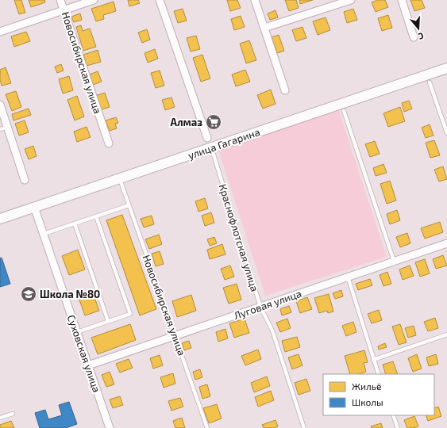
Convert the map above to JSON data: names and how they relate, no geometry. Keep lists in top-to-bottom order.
{
  "streets": {
    "street": [
      "Новосибирская улица",
      "улица Гагарина",
      "Луговая улица",
      "Суховская улица"
    ],
    "lane": ["Краснофлотская улица"]
  },
  "crossings": [
    ["Новосибирская улица", "Луговая улица"],
    ["улица Гагарина", "Суховская улица"],
    ["Краснофлотская улица", "Луговая улица"],
    ["Луговая улица", "Суховская улица"]
  ],
  "places": {
    "supermarket": ["Алмаз"],
    "school or university": ["Школа №80"]
  },
  "legend": ["Жильё", "Школы"],
  "north": "bottom"
}
